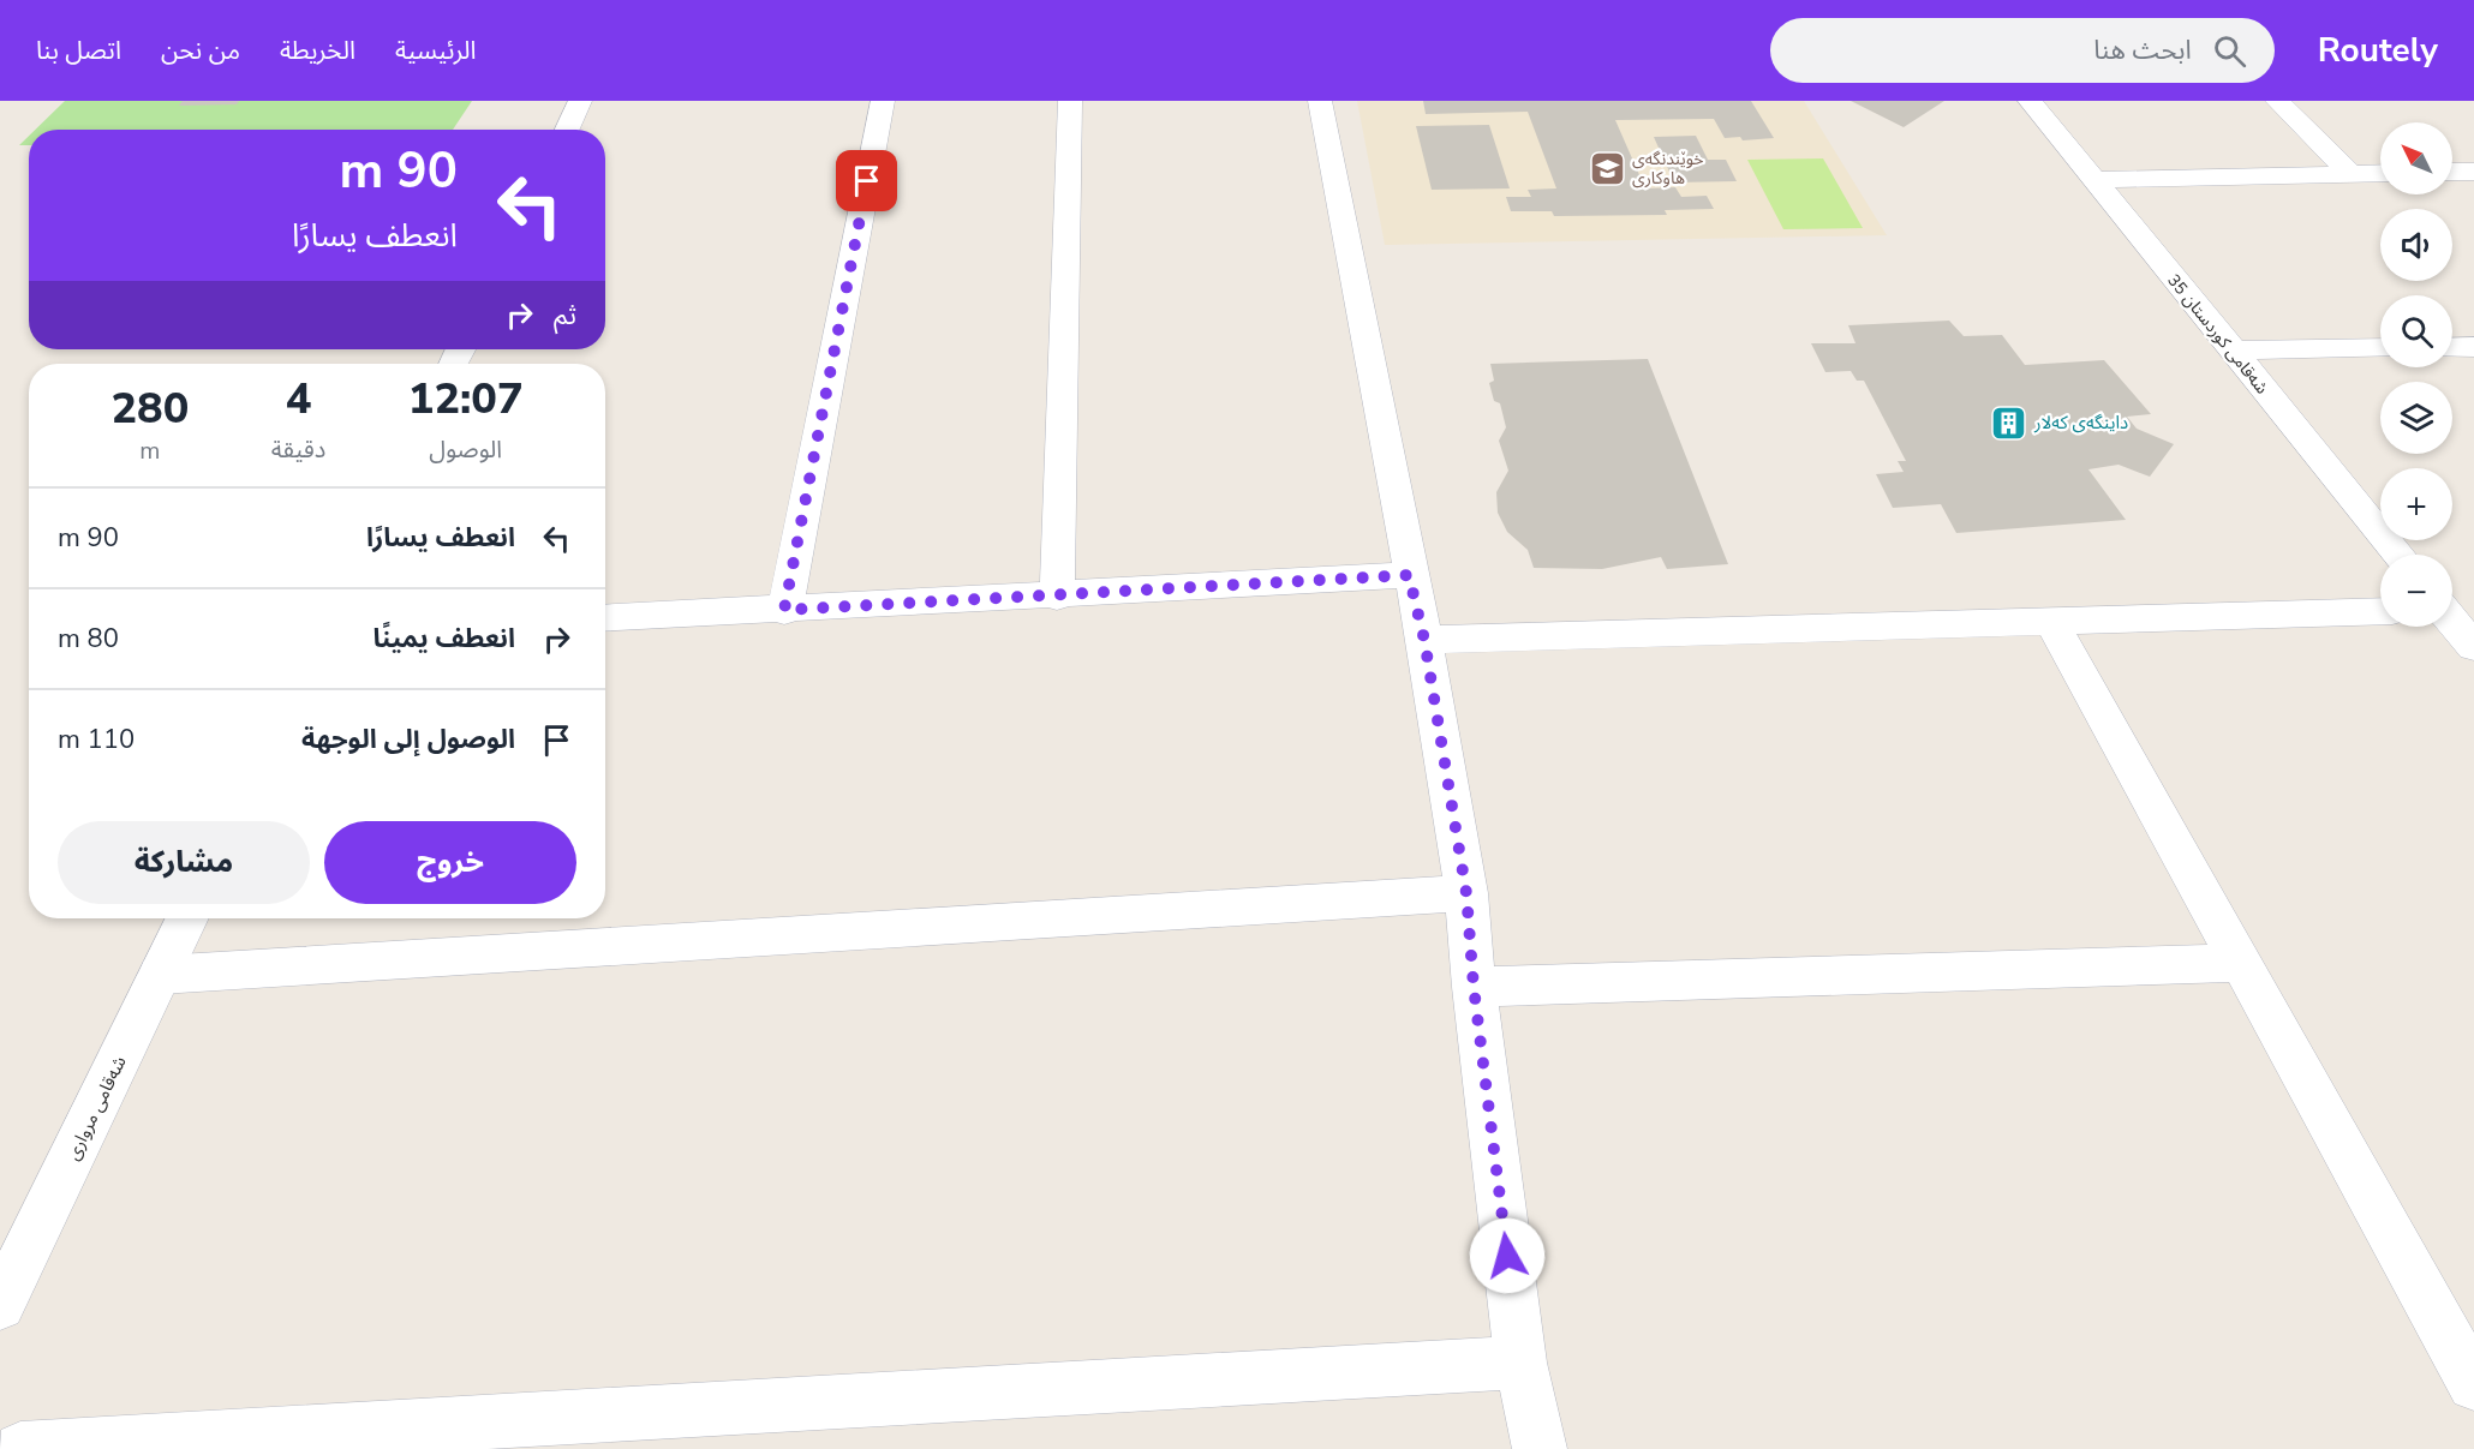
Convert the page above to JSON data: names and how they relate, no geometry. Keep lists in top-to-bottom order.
{
  "streets": {
    "street": ["شەقامی کوردستان 35", "شەقامی مرواری"]
  },
  "places": {
    "school or university": ["خوێندنگەی هاوکاری"],
    "building": ["داینگەی کەلار"]
  },
  "north": "top left",
  "page": {
    "header": "Routely",
    "search": "ابحث هنا",
    "nav": [
      "الرئيسية",
      "الخريطة",
      "من نحن",
      "اتصل بنا"
    ],
    "map_buttons": ["+", "−"],
    "turn": ["90 m", "انعطف يسارًا"],
    "then": "ثم",
    "eta": [
      "12:07",
      "الوصول",
      "4",
      "دقيقة",
      "280",
      "m"
    ],
    "list": [
      {
        "name": "انعطف يسارًا",
        "value": "90 m"
      },
      {
        "name": "انعطف يمينًا",
        "value": "80 m"
      },
      {
        "name": "الوصول إلى الوجهة",
        "value": "110 m"
      }
    ],
    "buttons": ["خروج", "مشاركة"]
  }
}
